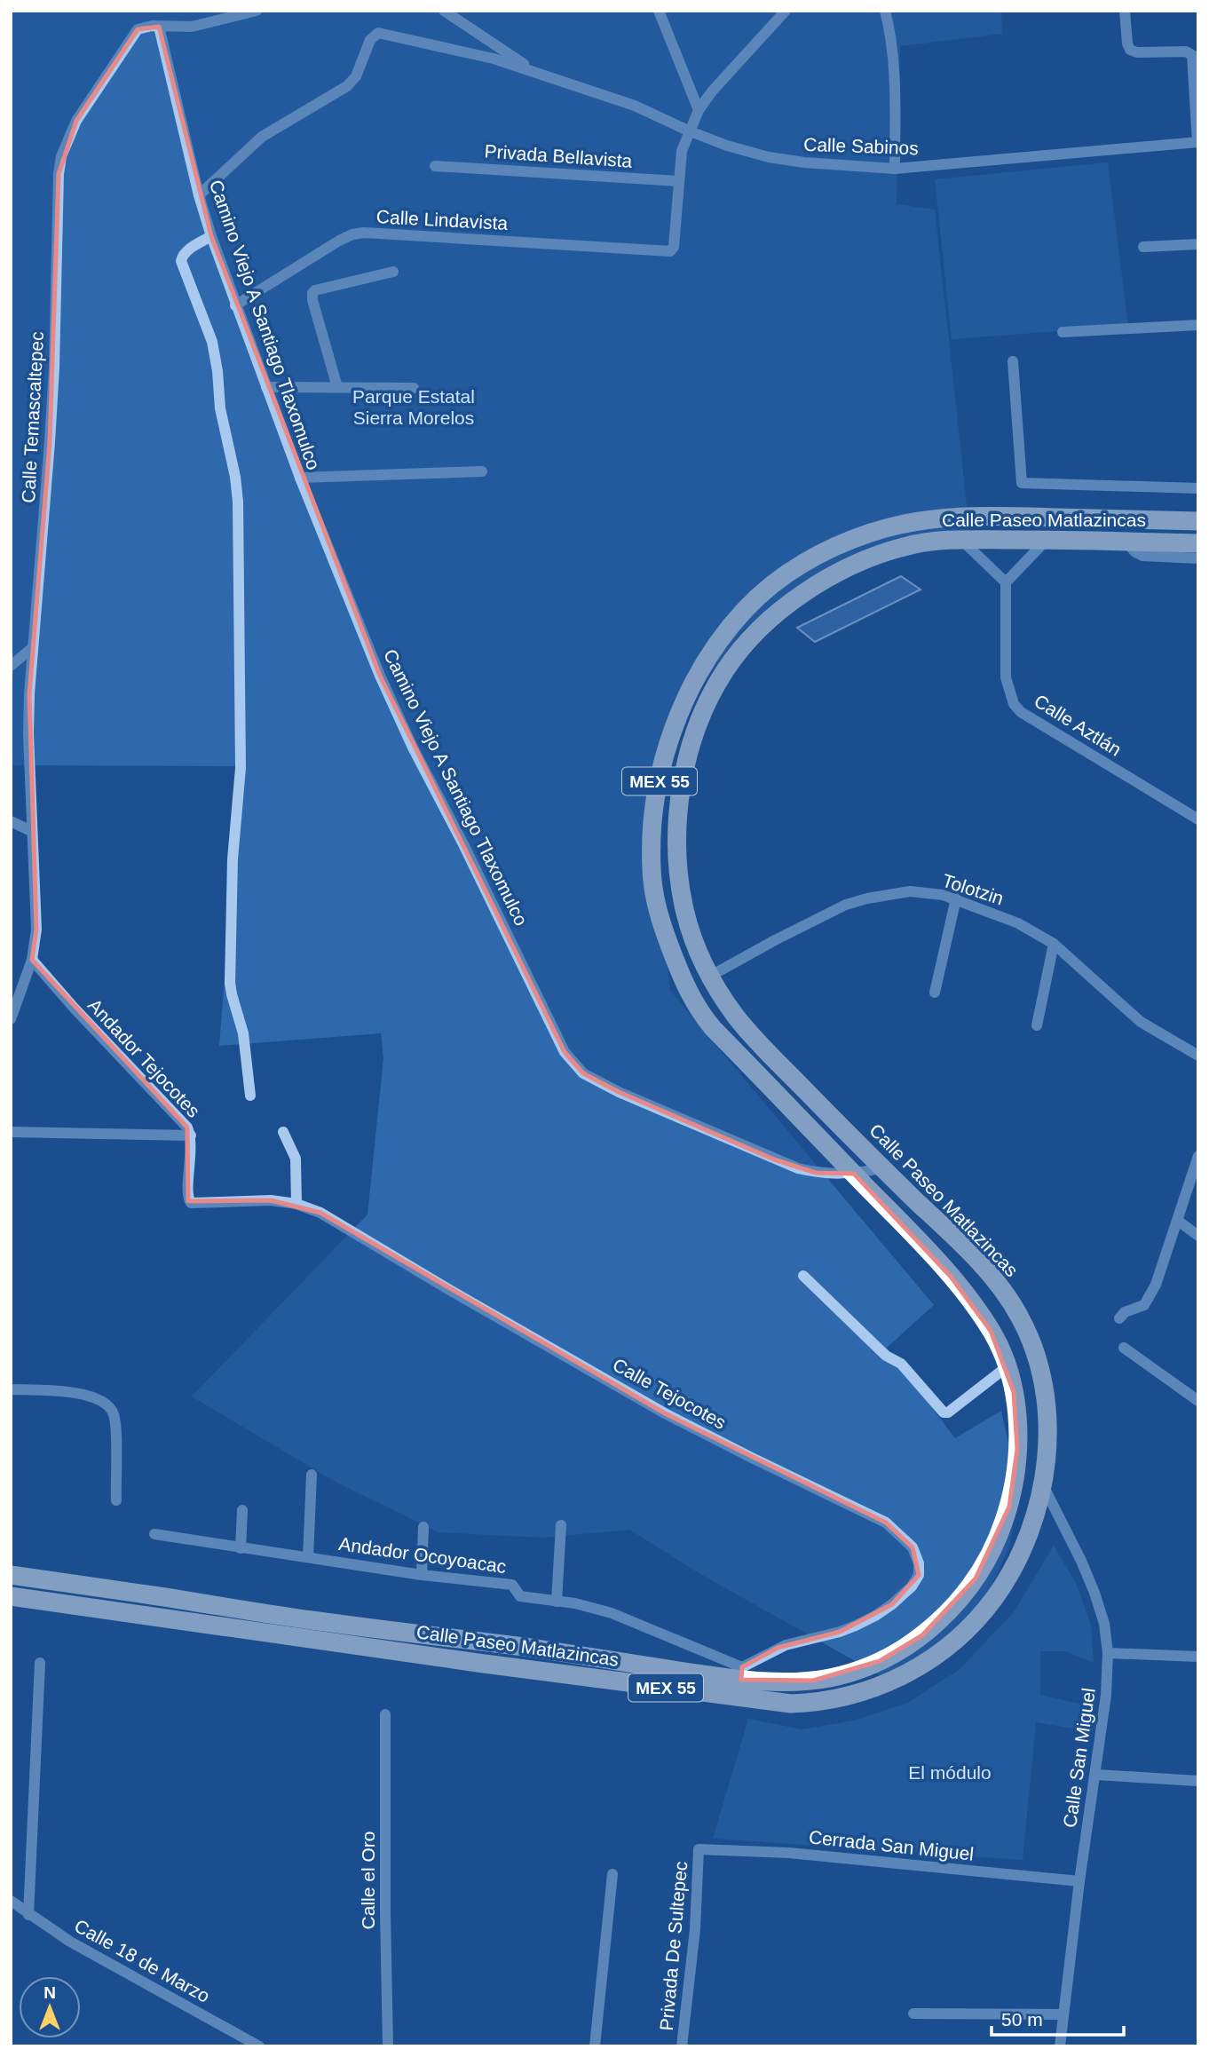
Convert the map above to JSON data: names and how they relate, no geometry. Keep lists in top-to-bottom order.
{
  "streets": {
    "highway": ["Calle Paseo Matlazincas", "MEX 55"],
    "street": [
      "Calle Sabinos",
      "Privada Bellavista",
      "Calle Lindavista",
      "Camino Viejo A Santiago Tlaxomulco",
      "Calle Temascaltepec",
      "Calle Aztlán",
      "Tolotzin",
      "Andador Tejocotes",
      "Calle Tejocotes",
      "Andador Ocoyoacac",
      "Calle San Miguel",
      "Cerrada San Miguel",
      "Calle el Oro",
      "Privada De Sultepec",
      "Calle 18 de Marzo"
    ]
  },
  "crossings": [
    ["Privada Bellavista", "Calle Lindavista"],
    ["Calle Lindavista", "Camino Viejo A Santiago Tlaxomulco"],
    ["Camino Viejo A Santiago Tlaxomulco", "Calle Temascaltepec"],
    ["Camino Viejo A Santiago Tlaxomulco", "Calle Paseo Matlazincas"],
    ["Calle Temascaltepec", "Andador Tejocotes"],
    ["Calle Paseo Matlazincas", "Tolotzin"],
    ["Calle Paseo Matlazincas", "Calle Tejocotes"],
    ["Calle Paseo Matlazincas", "Andador Ocoyoacac"],
    ["Calle Paseo Matlazincas", "Calle San Miguel"],
    ["Andador Tejocotes", "Calle Tejocotes"],
    ["Calle Tejocotes", "Andador Ocoyoacac"],
    ["Calle San Miguel", "Cerrada San Miguel"],
    ["Cerrada San Miguel", "Privada De Sultepec"]
  ],
  "parks": ["Parque Estatal Sierra Morelos", "El módulo"],
  "scale_bar": "50 m",
  "north": "top"
}
